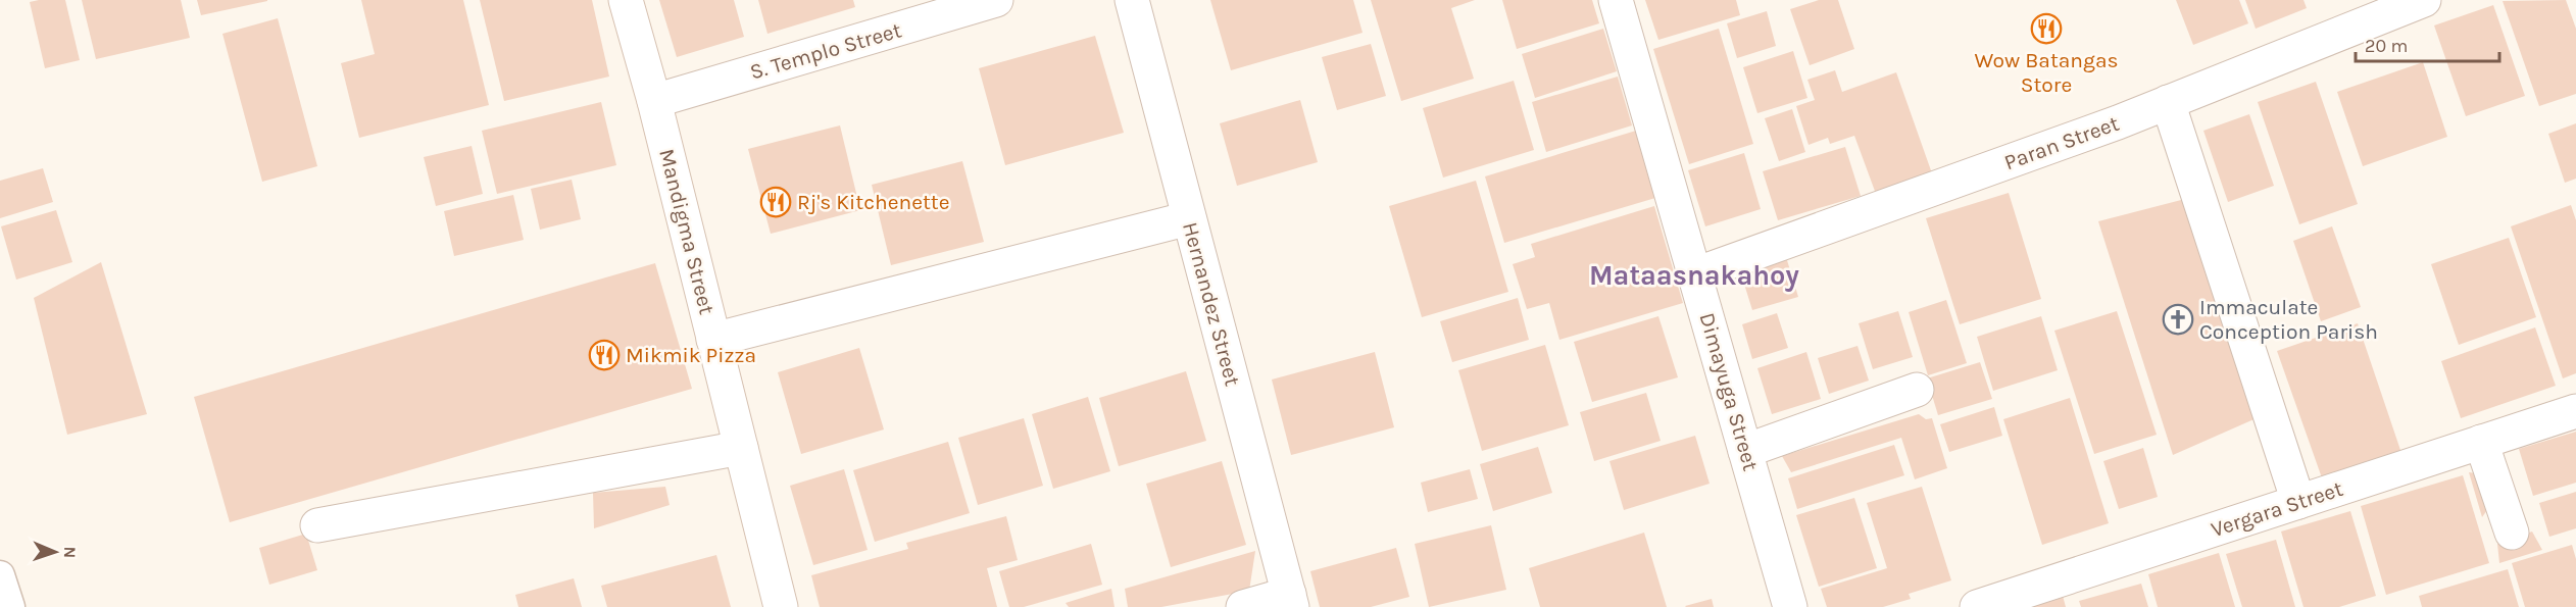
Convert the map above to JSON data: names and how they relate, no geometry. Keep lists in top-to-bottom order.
{
  "streets": {
    "street": [
      "S. Templo Street",
      "Paran Street",
      "Mandigma Street",
      "Hernandez Street",
      "Dimayuga Street",
      "Vergara Street"
    ]
  },
  "crossings": [
    ["S. Templo Street", "Mandigma Street"],
    ["Paran Street", "Dimayuga Street"]
  ],
  "districts": ["Mataasnakahoy"],
  "places": {
    "restaurant": ["Wow Batangas Store", "Rj's Kitchenette", "Mikmik Pizza"],
    "church": ["Immaculate Conception Parish"]
  },
  "scale_bar": "20 m",
  "north": "right"
}
